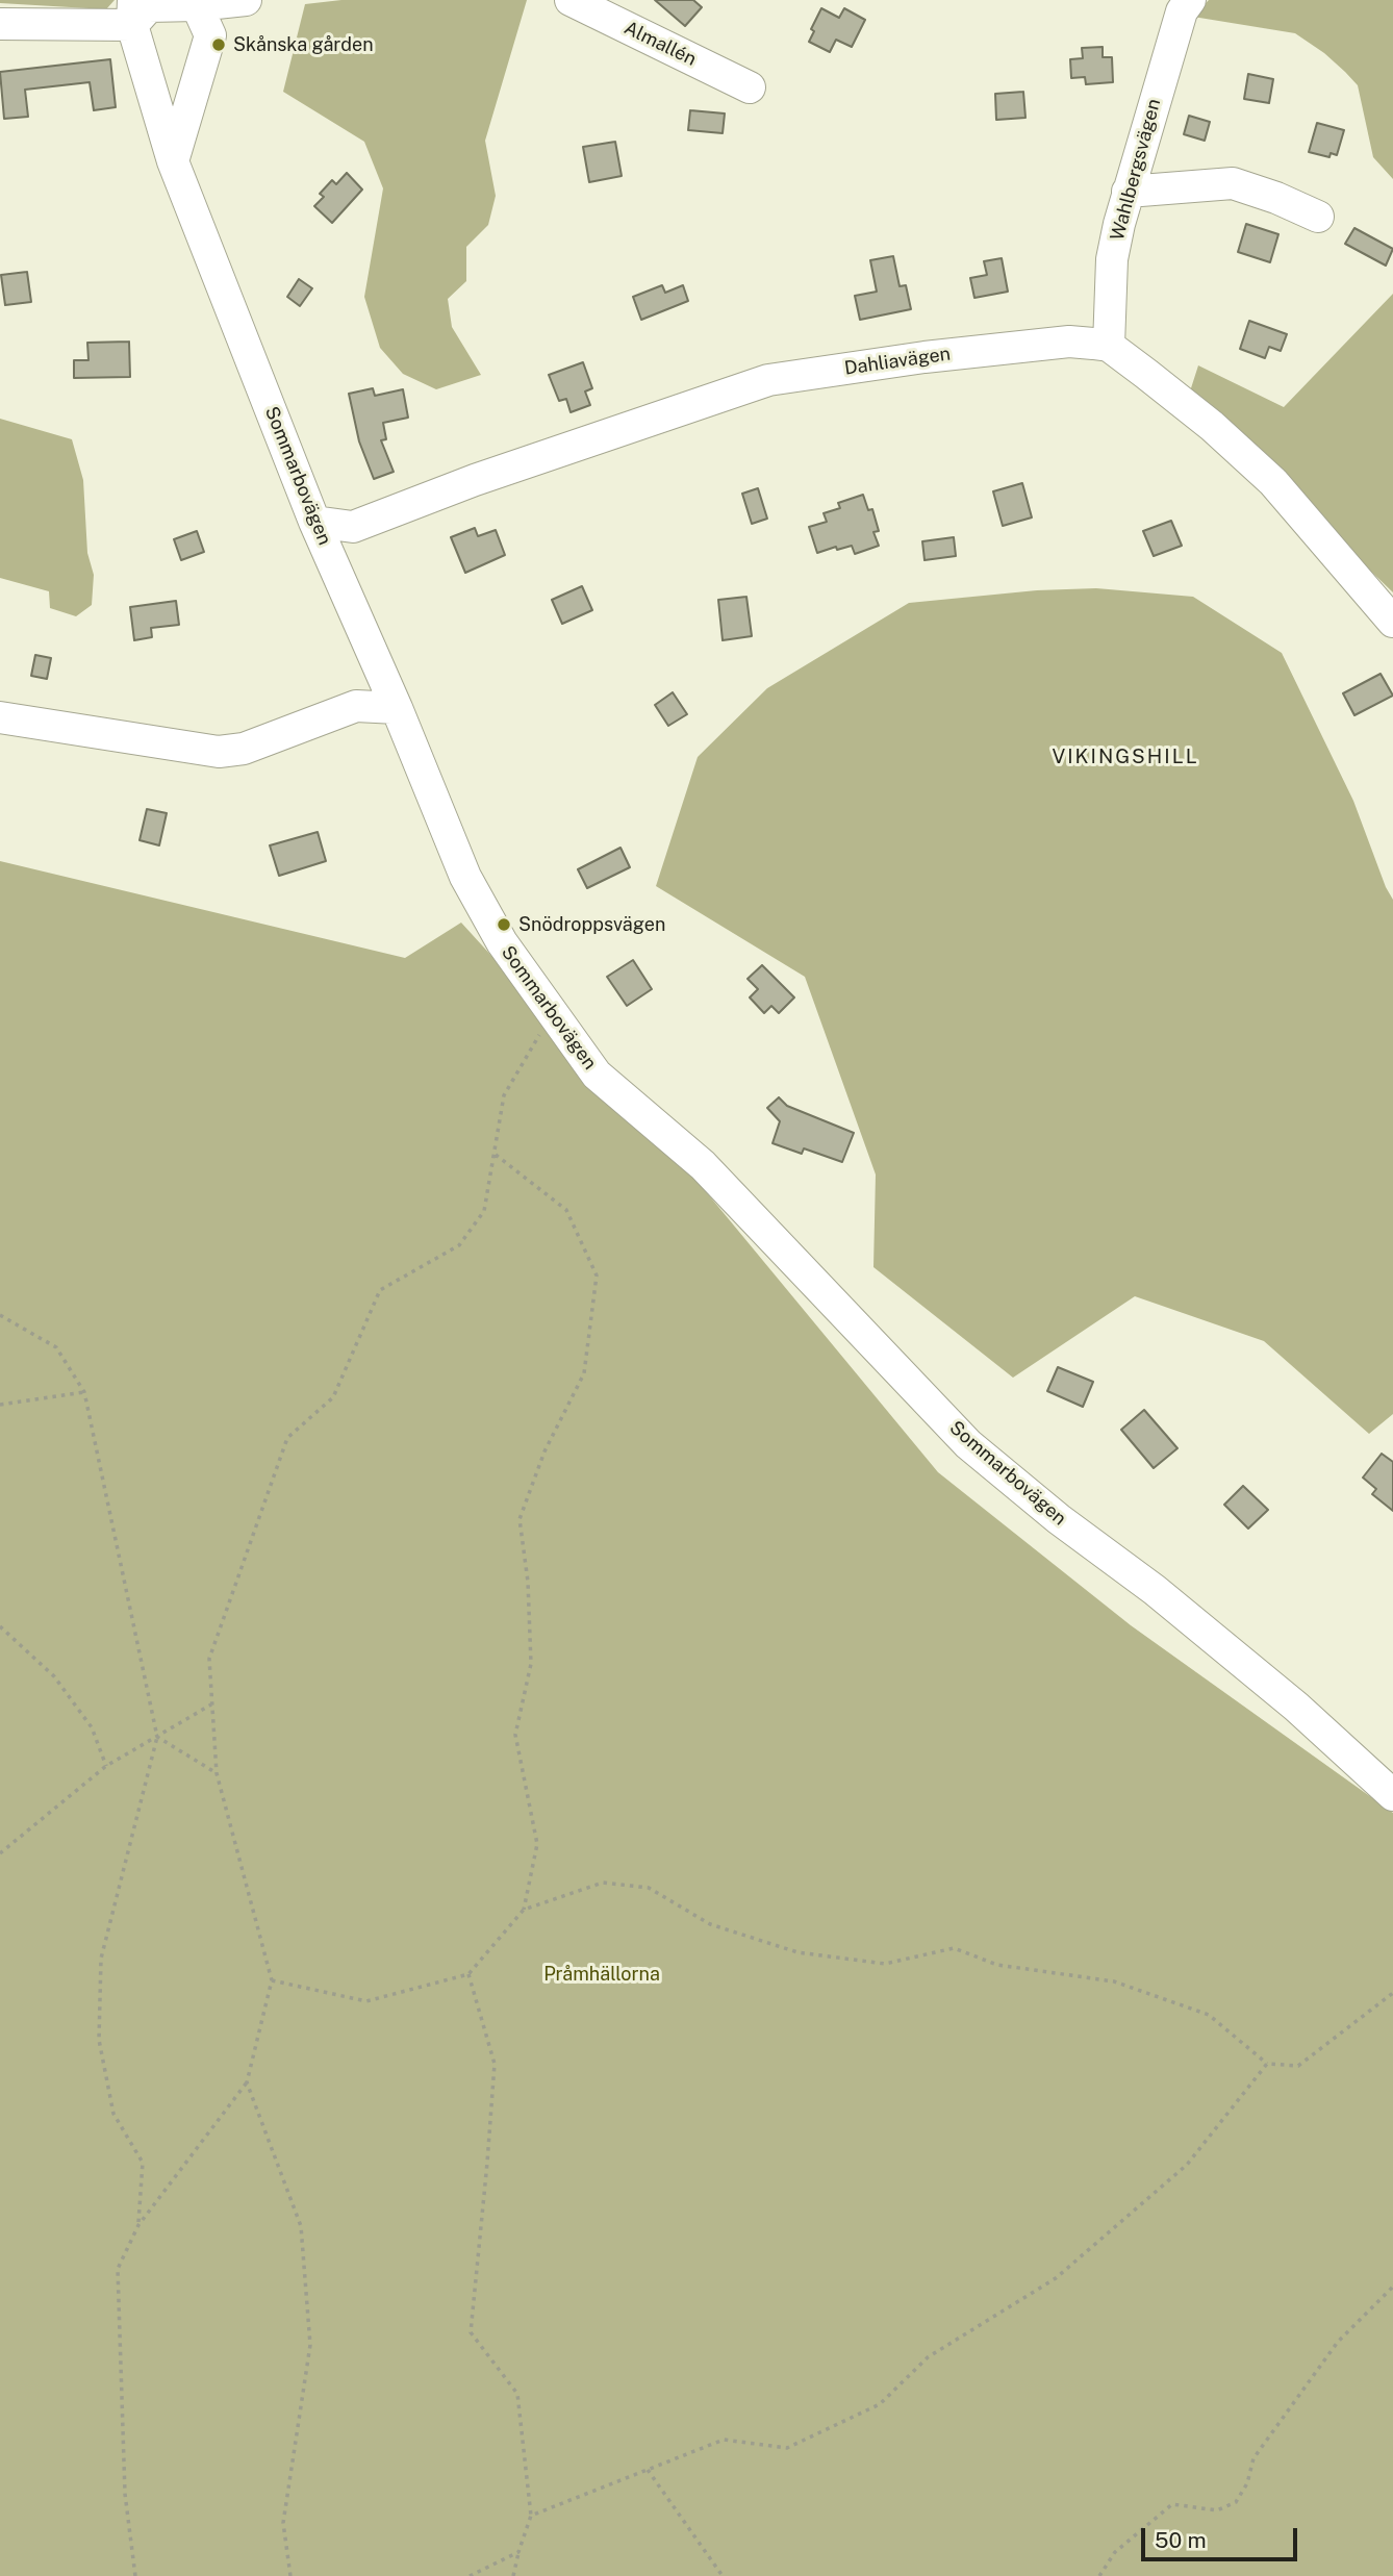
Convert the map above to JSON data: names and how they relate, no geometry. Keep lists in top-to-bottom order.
{
  "streets": {
    "street": [
      "Almallén",
      "Wahlbergsvägen",
      "Dahliavägen",
      "Sommarbovägen"
    ]
  },
  "crossings": [
    ["Wahlbergsvägen", "Dahliavägen"],
    ["Dahliavägen", "Sommarbovägen"]
  ],
  "districts": ["VIKINGSHILL"],
  "parks": ["Pråmhällorna"],
  "places": ["Skånska gården", "Snödroppsvägen"],
  "scale_bar": "50 m"
}
